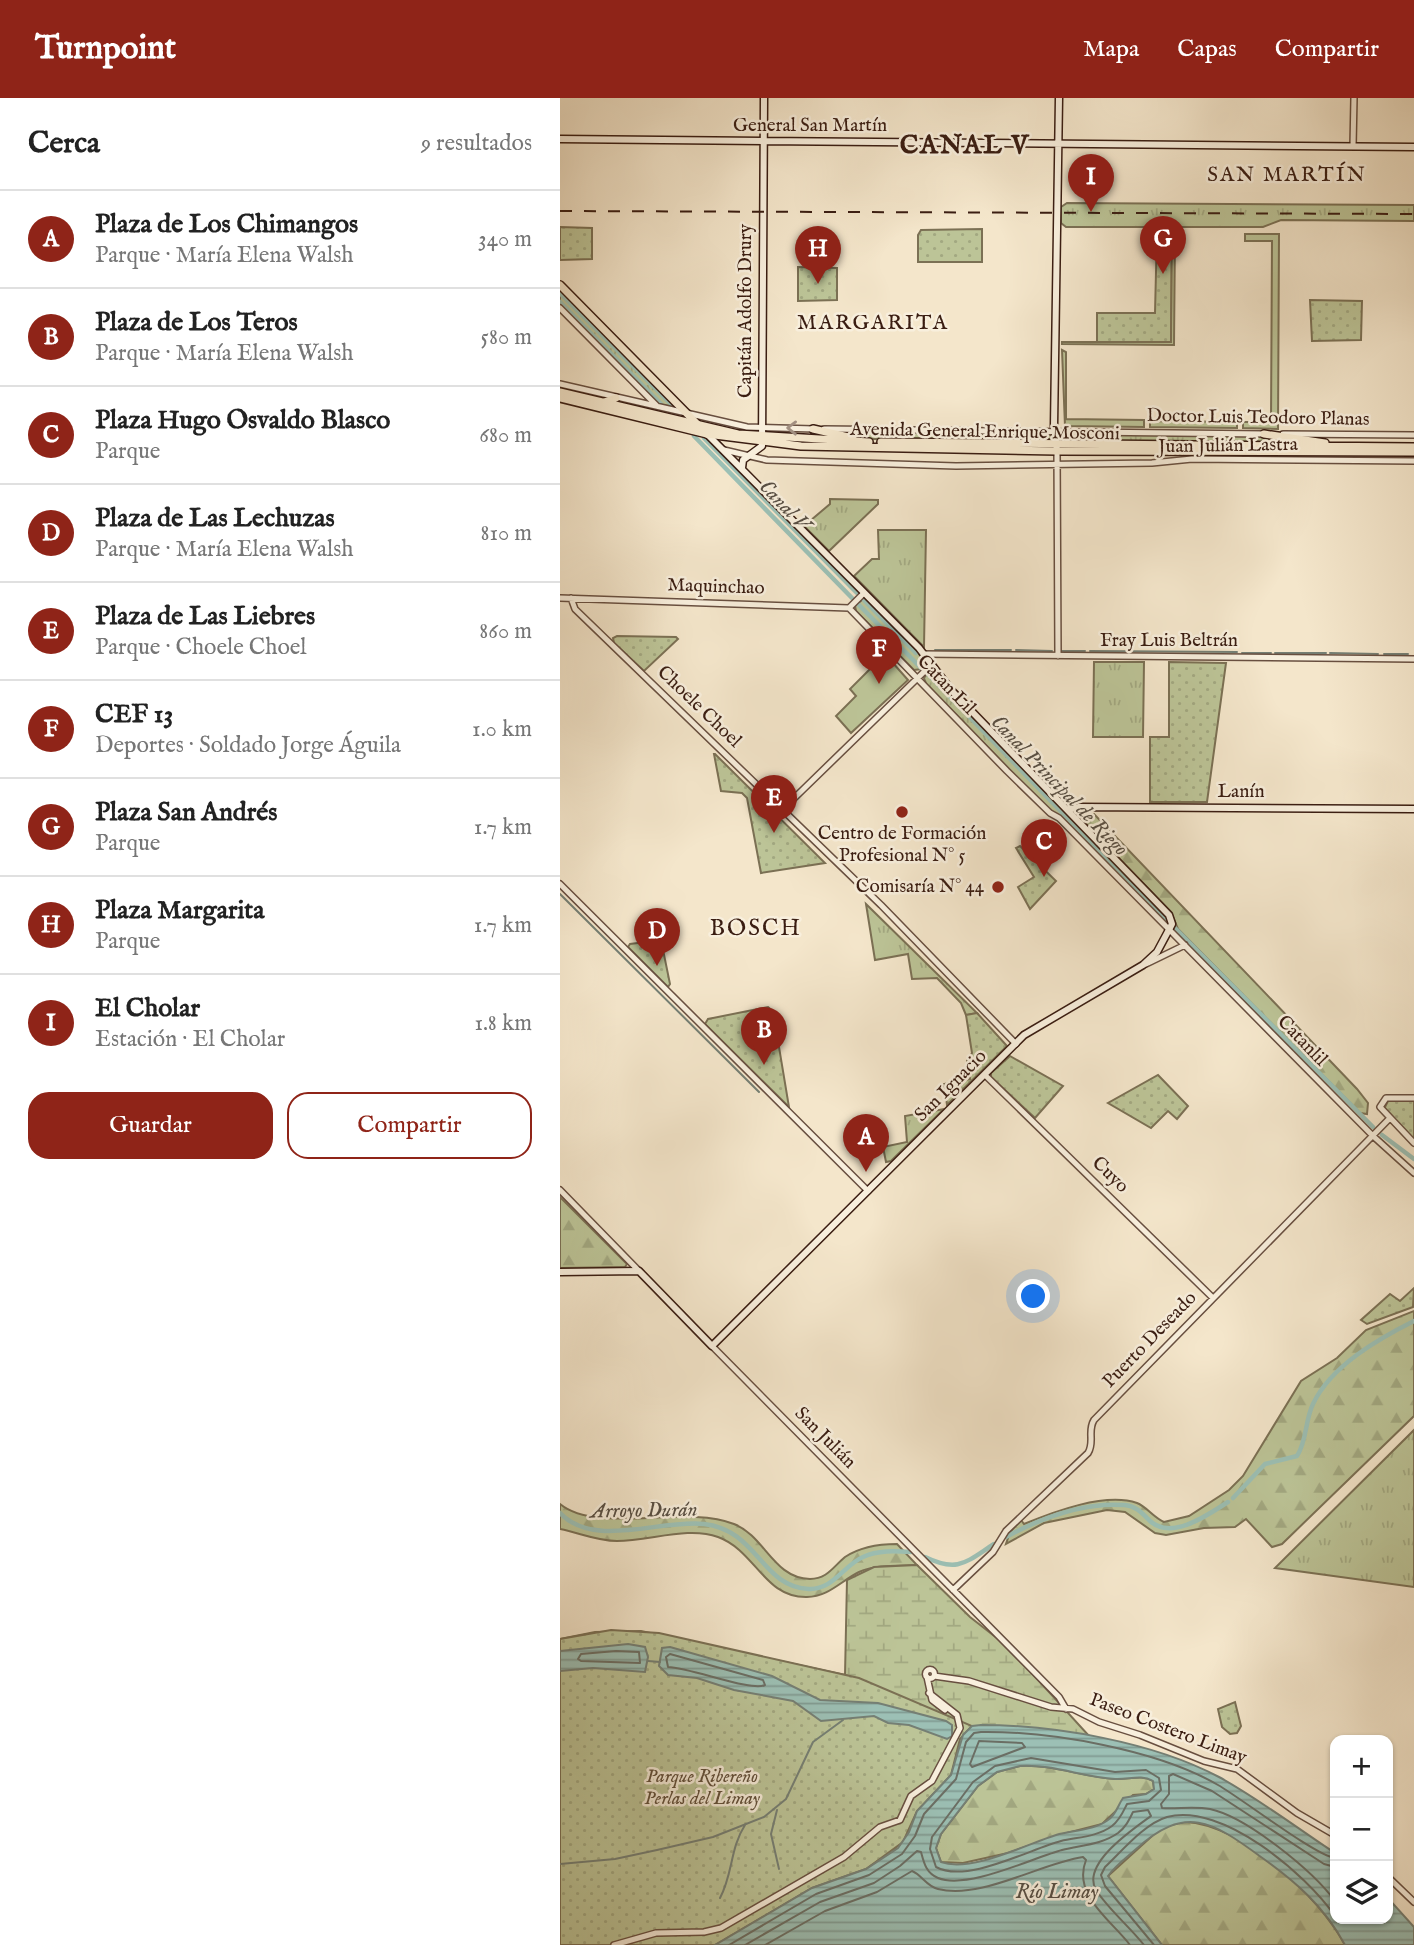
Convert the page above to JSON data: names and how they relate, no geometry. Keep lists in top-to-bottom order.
{
  "streets": {
    "main road": [
      "General San Martín",
      "Capitán Adolfo Drury",
      "Avenida General Enrique Mosconi",
      "Lanín",
      "San Ignacio",
      "San Julián"
    ],
    "street": [
      "Doctor Luis Teodoro Planas",
      "Juan Julián Lastra",
      "Maquinchao",
      "Fray Luis Beltrán",
      "Catan Lil",
      "Choele Choel",
      "Catanlil",
      "Cuyo",
      "Puerto Deseado",
      "Paseo Costero Limay"
    ]
  },
  "crossings": [
    ["General San Martín", "Capitán Adolfo Drury"],
    ["Capitán Adolfo Drury", "Doctor Luis Teodoro Planas"],
    ["Capitán Adolfo Drury", "Avenida General Enrique Mosconi"],
    ["Maquinchao", "Catan Lil"],
    ["Maquinchao", "Choele Choel"],
    ["Catan Lil", "Catanlil"],
    ["Catan Lil", "San Ignacio"],
    ["Choele Choel", "San Ignacio"],
    ["Catanlil", "San Ignacio"],
    ["Catanlil", "Puerto Deseado"],
    ["San Ignacio", "Cuyo"],
    ["San Ignacio", "San Julián"],
    ["Cuyo", "Puerto Deseado"],
    ["Puerto Deseado", "San Julián"],
    ["San Julián", "Paseo Costero Limay"]
  ],
  "districts": [
    "CANAL V",
    "SAN MARTÍN",
    "MARGARITA",
    "BOSCH"
  ],
  "water": [
    "Canal V",
    "Canal Principal de Riego",
    "Arroyo Durán",
    "Río Limay"
  ],
  "parks": ["Parque Ribereño Perlas del Limay"],
  "places": ["Centro de Formación Profesional N° 5", "Comisaría N° 44"],
  "page": {
    "header": "Turnpoint",
    "nav": ["Mapa", "Capas", "Compartir"],
    "heading": ["Cerca", "9 resultados"],
    "pins": [
      "I",
      "G",
      "H",
      "F",
      "E",
      "C",
      "D",
      "B",
      "A"
    ],
    "list": [
      {
        "mark": "A",
        "name": "Plaza de Los Chimangos",
        "note": "Parque · María Elena Walsh",
        "value": "340 m"
      },
      {
        "mark": "B",
        "name": "Plaza de Los Teros",
        "note": "Parque · María Elena Walsh",
        "value": "580 m"
      },
      {
        "mark": "C",
        "name": "Plaza Hugo Osvaldo Blasco",
        "note": "Parque",
        "value": "680 m"
      },
      {
        "mark": "D",
        "name": "Plaza de Las Lechuzas",
        "note": "Parque · María Elena Walsh",
        "value": "810 m"
      },
      {
        "mark": "E",
        "name": "Plaza de Las Liebres",
        "note": "Parque · Choele Choel",
        "value": "860 m"
      },
      {
        "mark": "F",
        "name": "CEF 13",
        "note": "Deportes · Soldado Jorge Águila",
        "value": "1.0 km"
      },
      {
        "mark": "G",
        "name": "Plaza San Andrés",
        "note": "Parque",
        "value": "1.7 km"
      },
      {
        "mark": "H",
        "name": "Plaza Margarita",
        "note": "Parque",
        "value": "1.7 km"
      },
      {
        "mark": "I",
        "name": "El Cholar",
        "note": "Estación · El Cholar",
        "value": "1.8 km"
      }
    ],
    "buttons": ["Guardar", "Compartir"],
    "map_buttons": ["+", "−"]
  }
}
